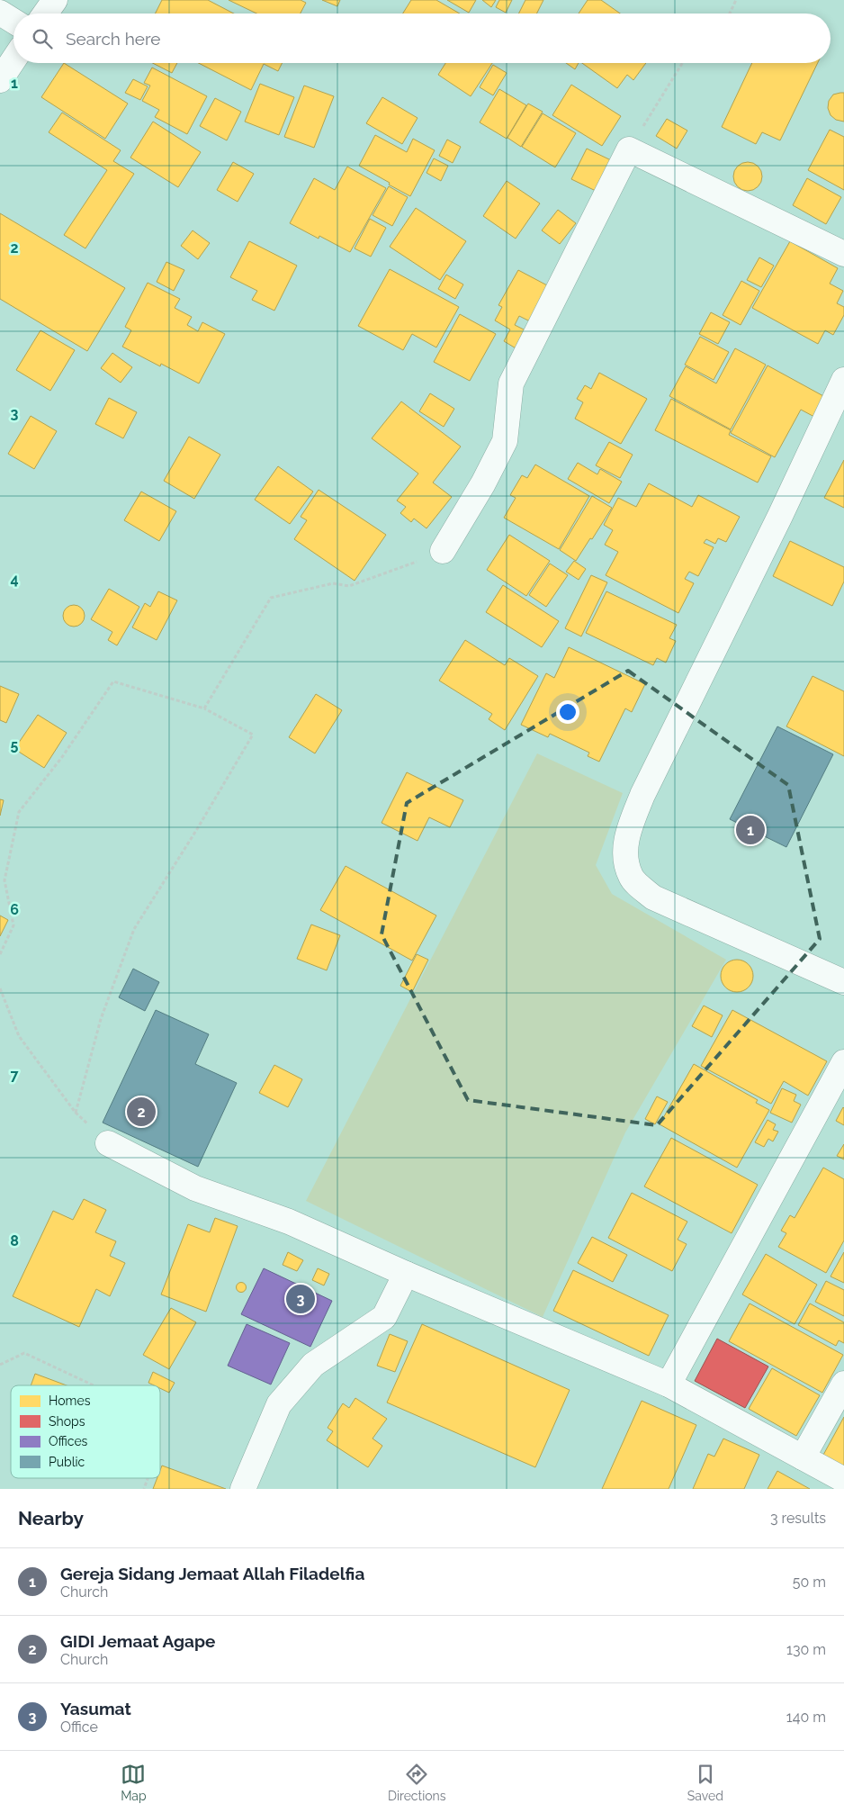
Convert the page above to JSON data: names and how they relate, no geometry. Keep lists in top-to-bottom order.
{
  "legend": [
    "Homes",
    "Shops",
    "Offices",
    "Public"
  ],
  "page": {
    "search": "Search here",
    "pins": ["1", "2", "3"],
    "heading": ["Nearby", "3 results"],
    "list": [
      {
        "mark": "1",
        "name": "Gereja Sidang Jemaat Allah Filadelfia",
        "note": "Church",
        "value": "50 m"
      },
      {
        "mark": "2",
        "name": "GIDI Jemaat Agape",
        "note": "Church",
        "value": "130 m"
      },
      {
        "mark": "3",
        "name": "Yasumat",
        "note": "Office",
        "value": "140 m"
      }
    ],
    "nav": ["Map", "Directions", "Saved"]
  },
  "grid": {
    "rows": [
      "1",
      "2",
      "3",
      "4",
      "5",
      "6",
      "7",
      "8"
    ]
  }
}
